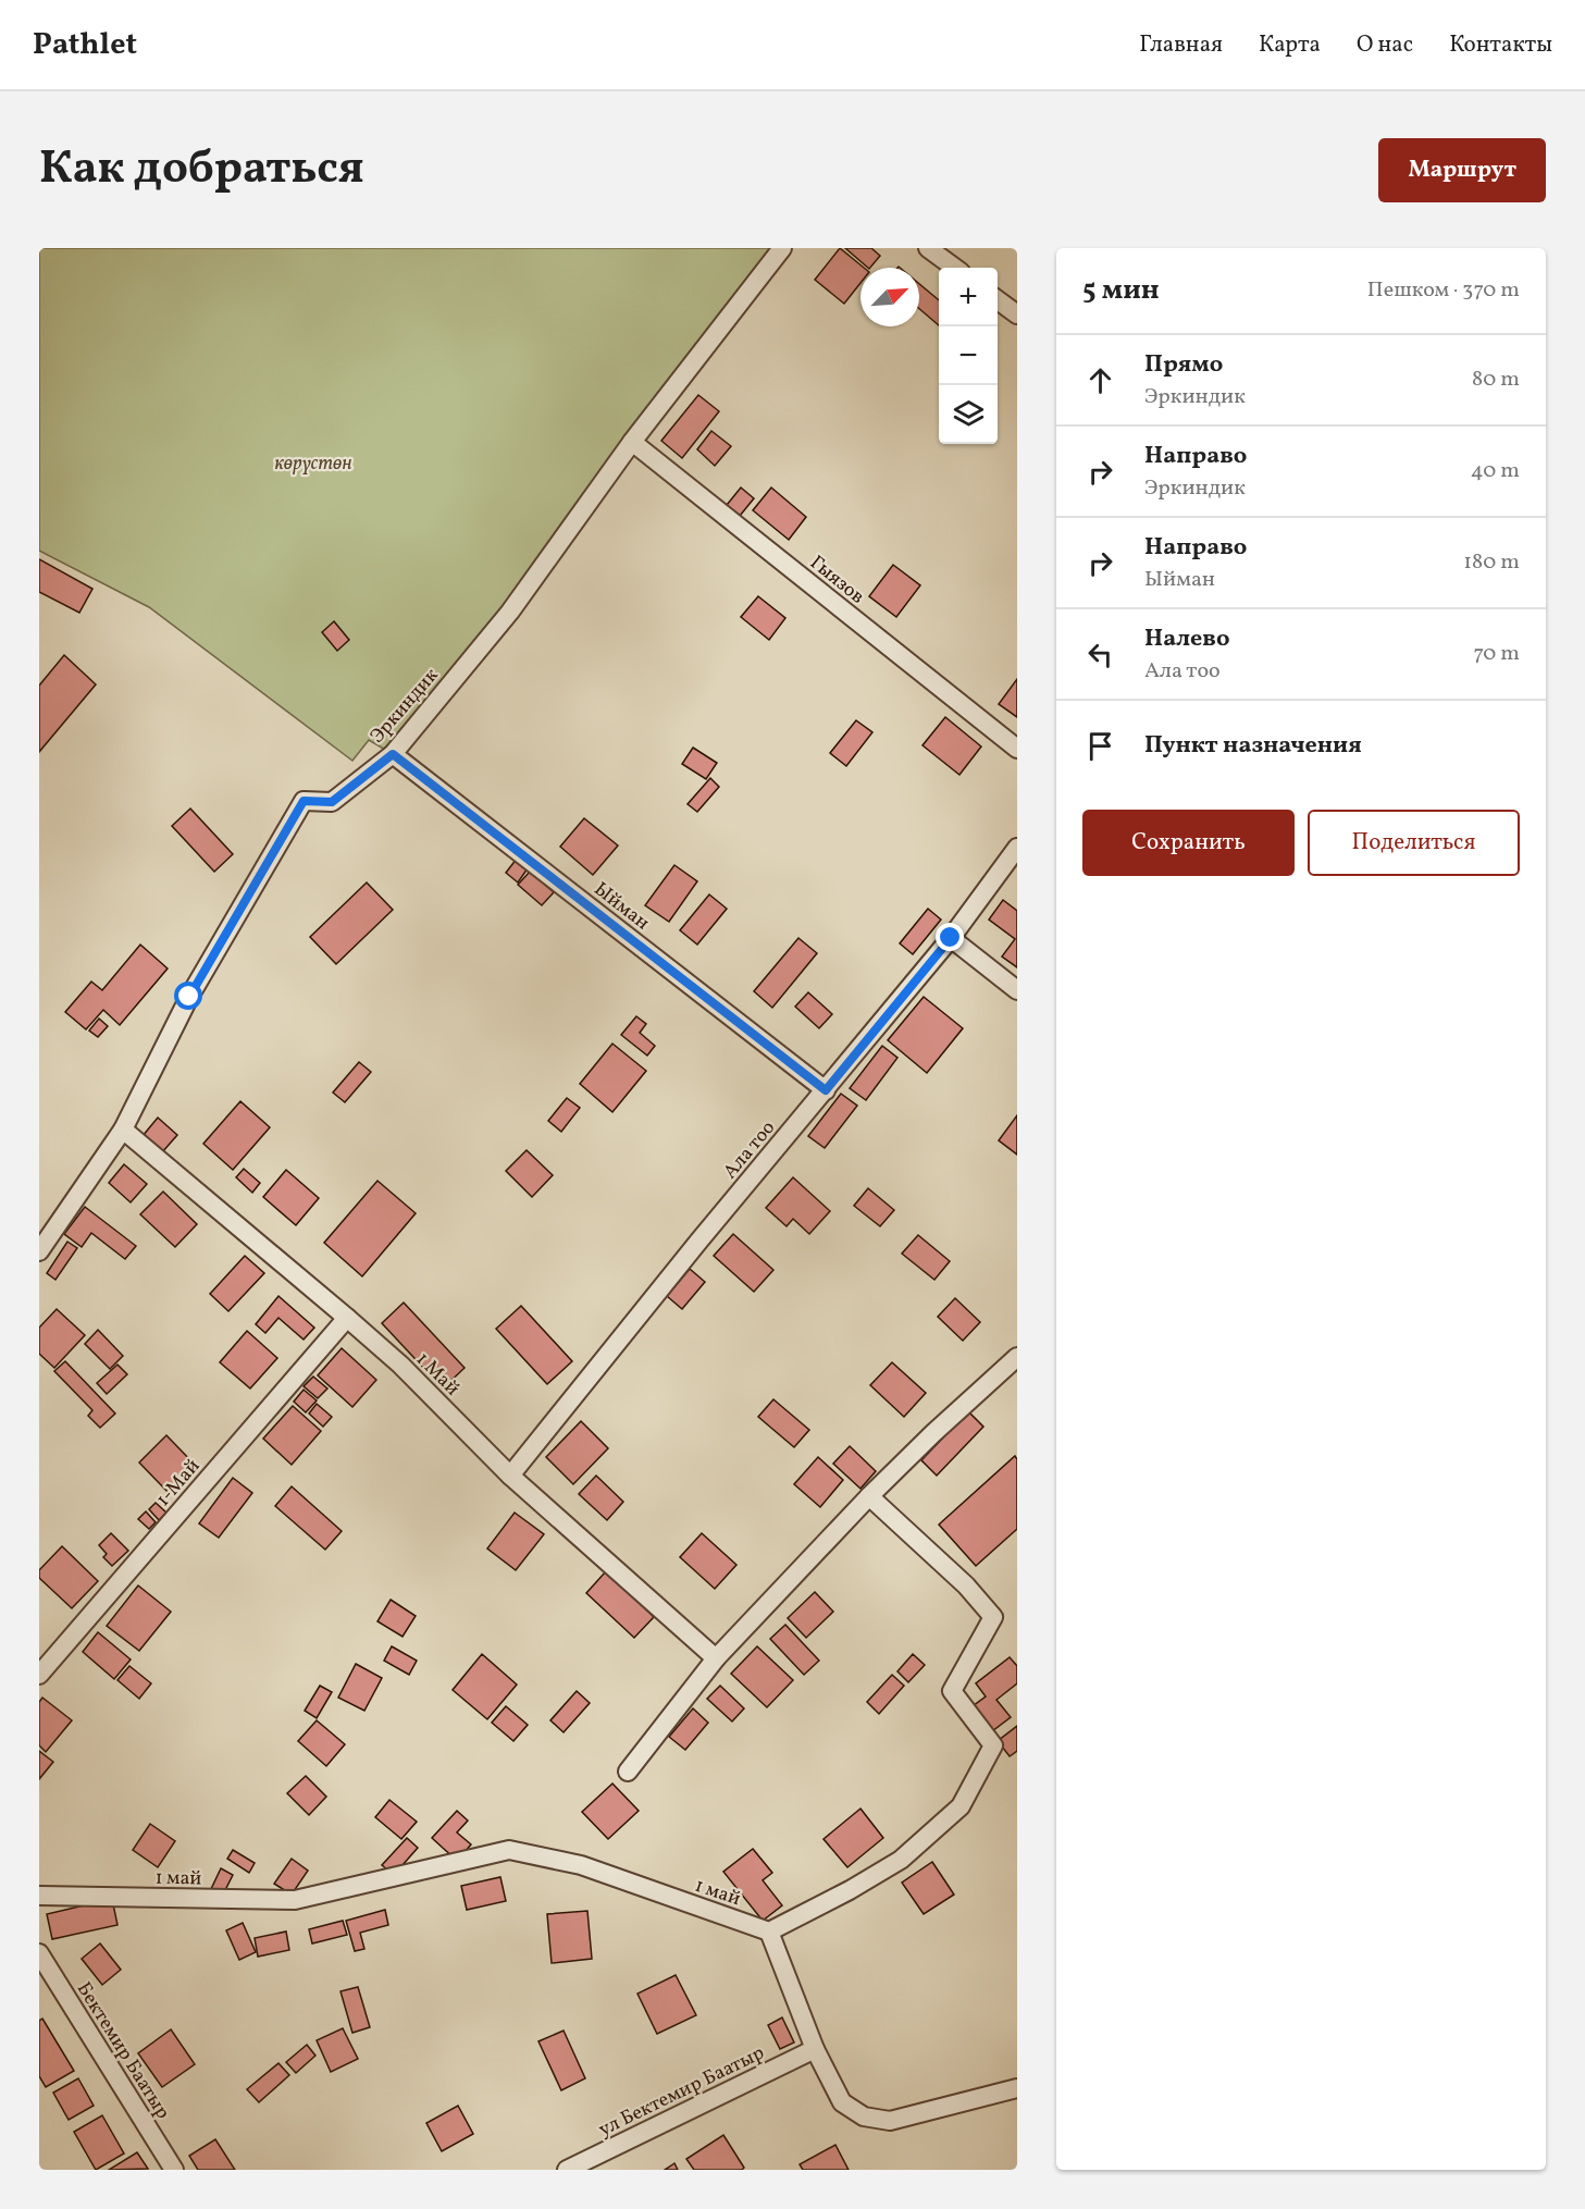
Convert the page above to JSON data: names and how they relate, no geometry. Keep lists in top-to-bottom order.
{
  "streets": {
    "street": [
      "Гыязов",
      "Эркиндик",
      "Ыйман",
      "Ала тоо",
      "1 Май",
      "1-Май",
      "1 май",
      "Бектемир Баатыр",
      "ул Бектемир Баатыр"
    ]
  },
  "crossings": [
    ["Гыязов", "Эркиндик"],
    ["Эркиндик", "Ыйман"],
    ["Эркиндик", "1 Май"],
    ["Ыйман", "Ала тоо"],
    ["Ала тоо", "1 Май"],
    ["1 Май", "1-Май"]
  ],
  "parks": ["көрүстөн"],
  "north": "top right",
  "page": {
    "header": "Pathlet",
    "nav": [
      "Главная",
      "Карта",
      "О нас",
      "Контакты"
    ],
    "title": "Как добраться",
    "buttons": [
      "Маршрут",
      ["Сохранить", "Поделиться"]
    ],
    "heading": ["5 мин", "Пешком · 370 m"],
    "map_buttons": ["+", "−"],
    "list": [
      ["Прямо", "Эркиндик", "80 m"],
      ["Направо", "Эркиндик", "40 m"],
      ["Направо", "Ыйман", "180 m"],
      ["Налево", "Ала тоо", "70 m"],
      "Пункт назначения"
    ]
  }
}
